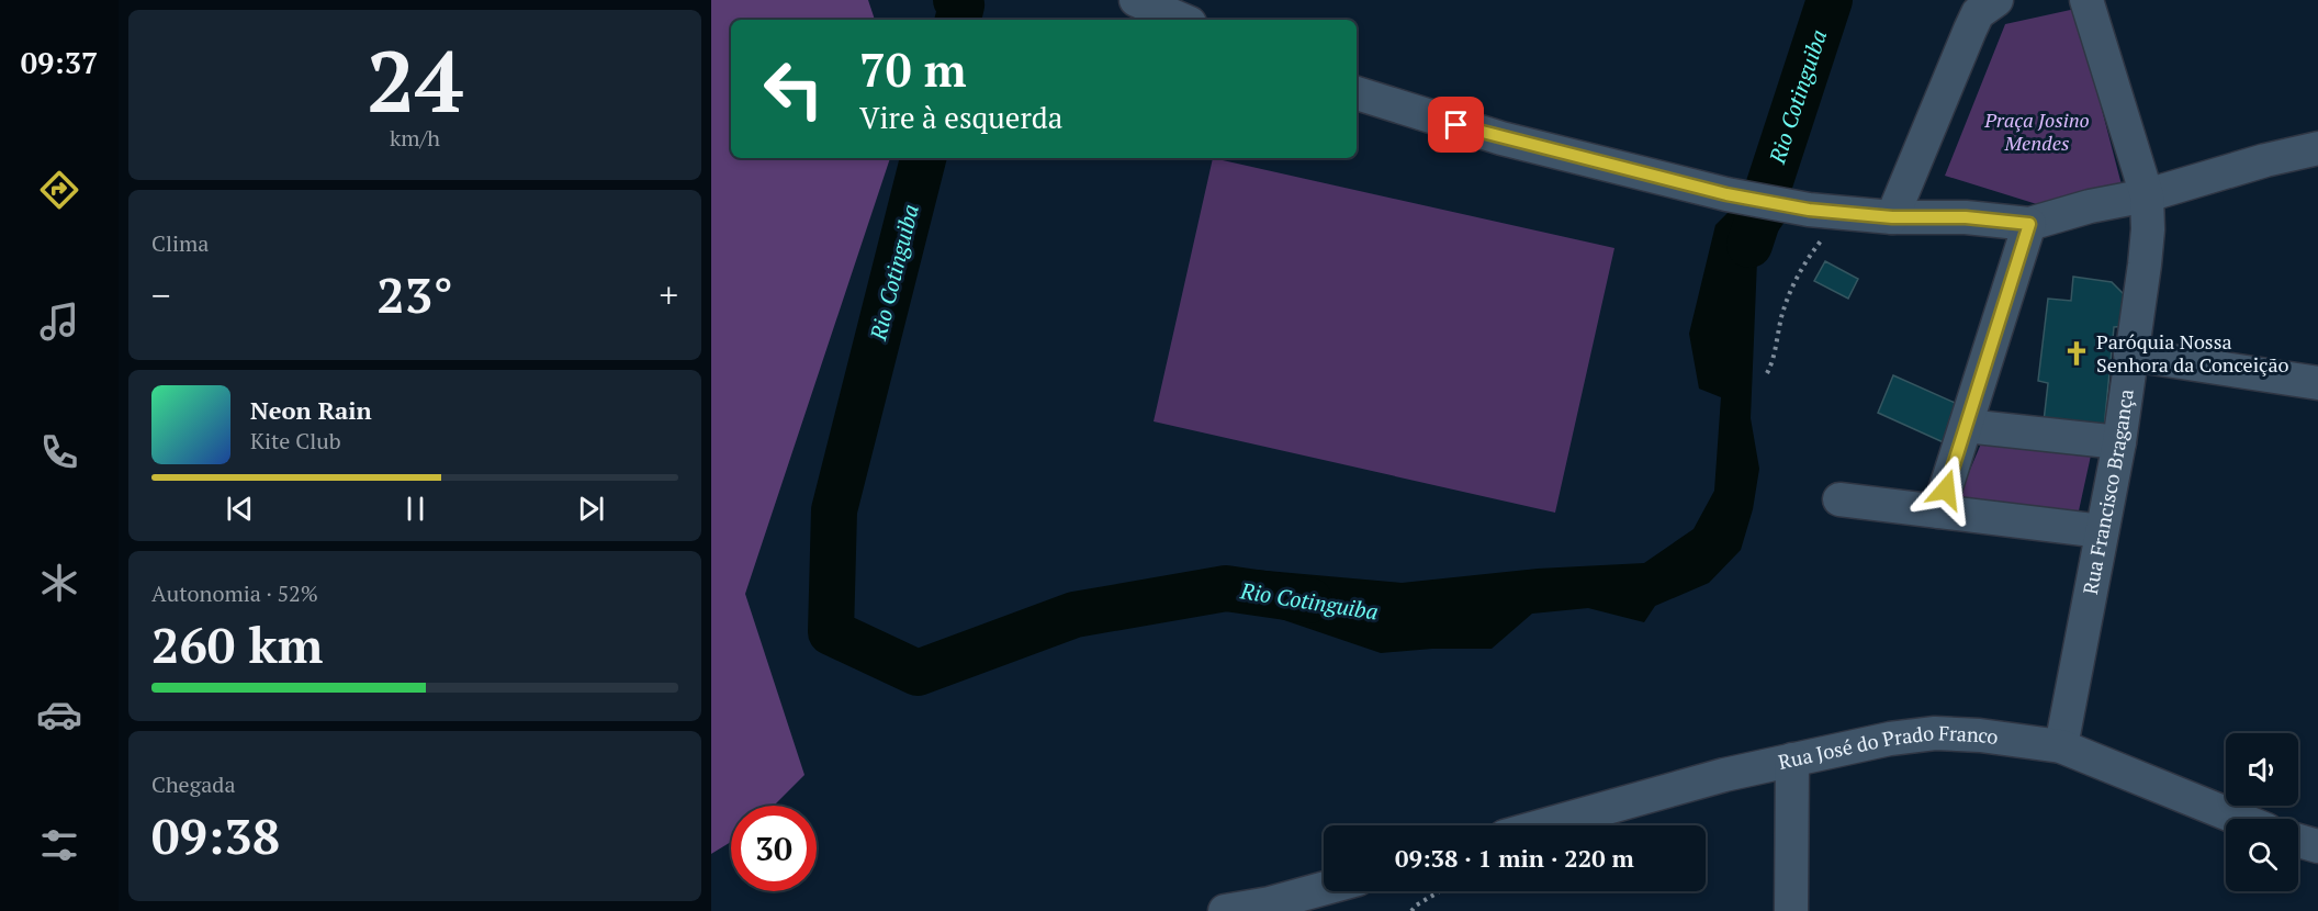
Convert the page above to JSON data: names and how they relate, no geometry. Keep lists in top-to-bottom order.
{
  "streets": {
    "street": ["Rua Francisco Bragança", "Rua José do Prado Franco"]
  },
  "crossings": [
    ["Rua Francisco Bragança", "Rua José do Prado Franco"]
  ],
  "water": ["Rio Cotinguiba"],
  "parks": ["Praça Josino Mendes"],
  "places": {
    "church": ["Paróquia Nossa Senhora da Conceição"]
  },
  "page": {
    "tabs": "09:37",
    "tile": [
      ["24", "km/h"],
      "Clima",
      ["Autonomia · 52%", "260 km"],
      ["Chegada", "09:38"]
    ],
    "turn": ["70 m", "Vire à esquerda"],
    "heat": ["−", "23°", "+"],
    "song": ["Neon Rain", "Kite Club"],
    "limit": "30",
    "trip": "09:38 · 1 min · 220 m"
  }
}
